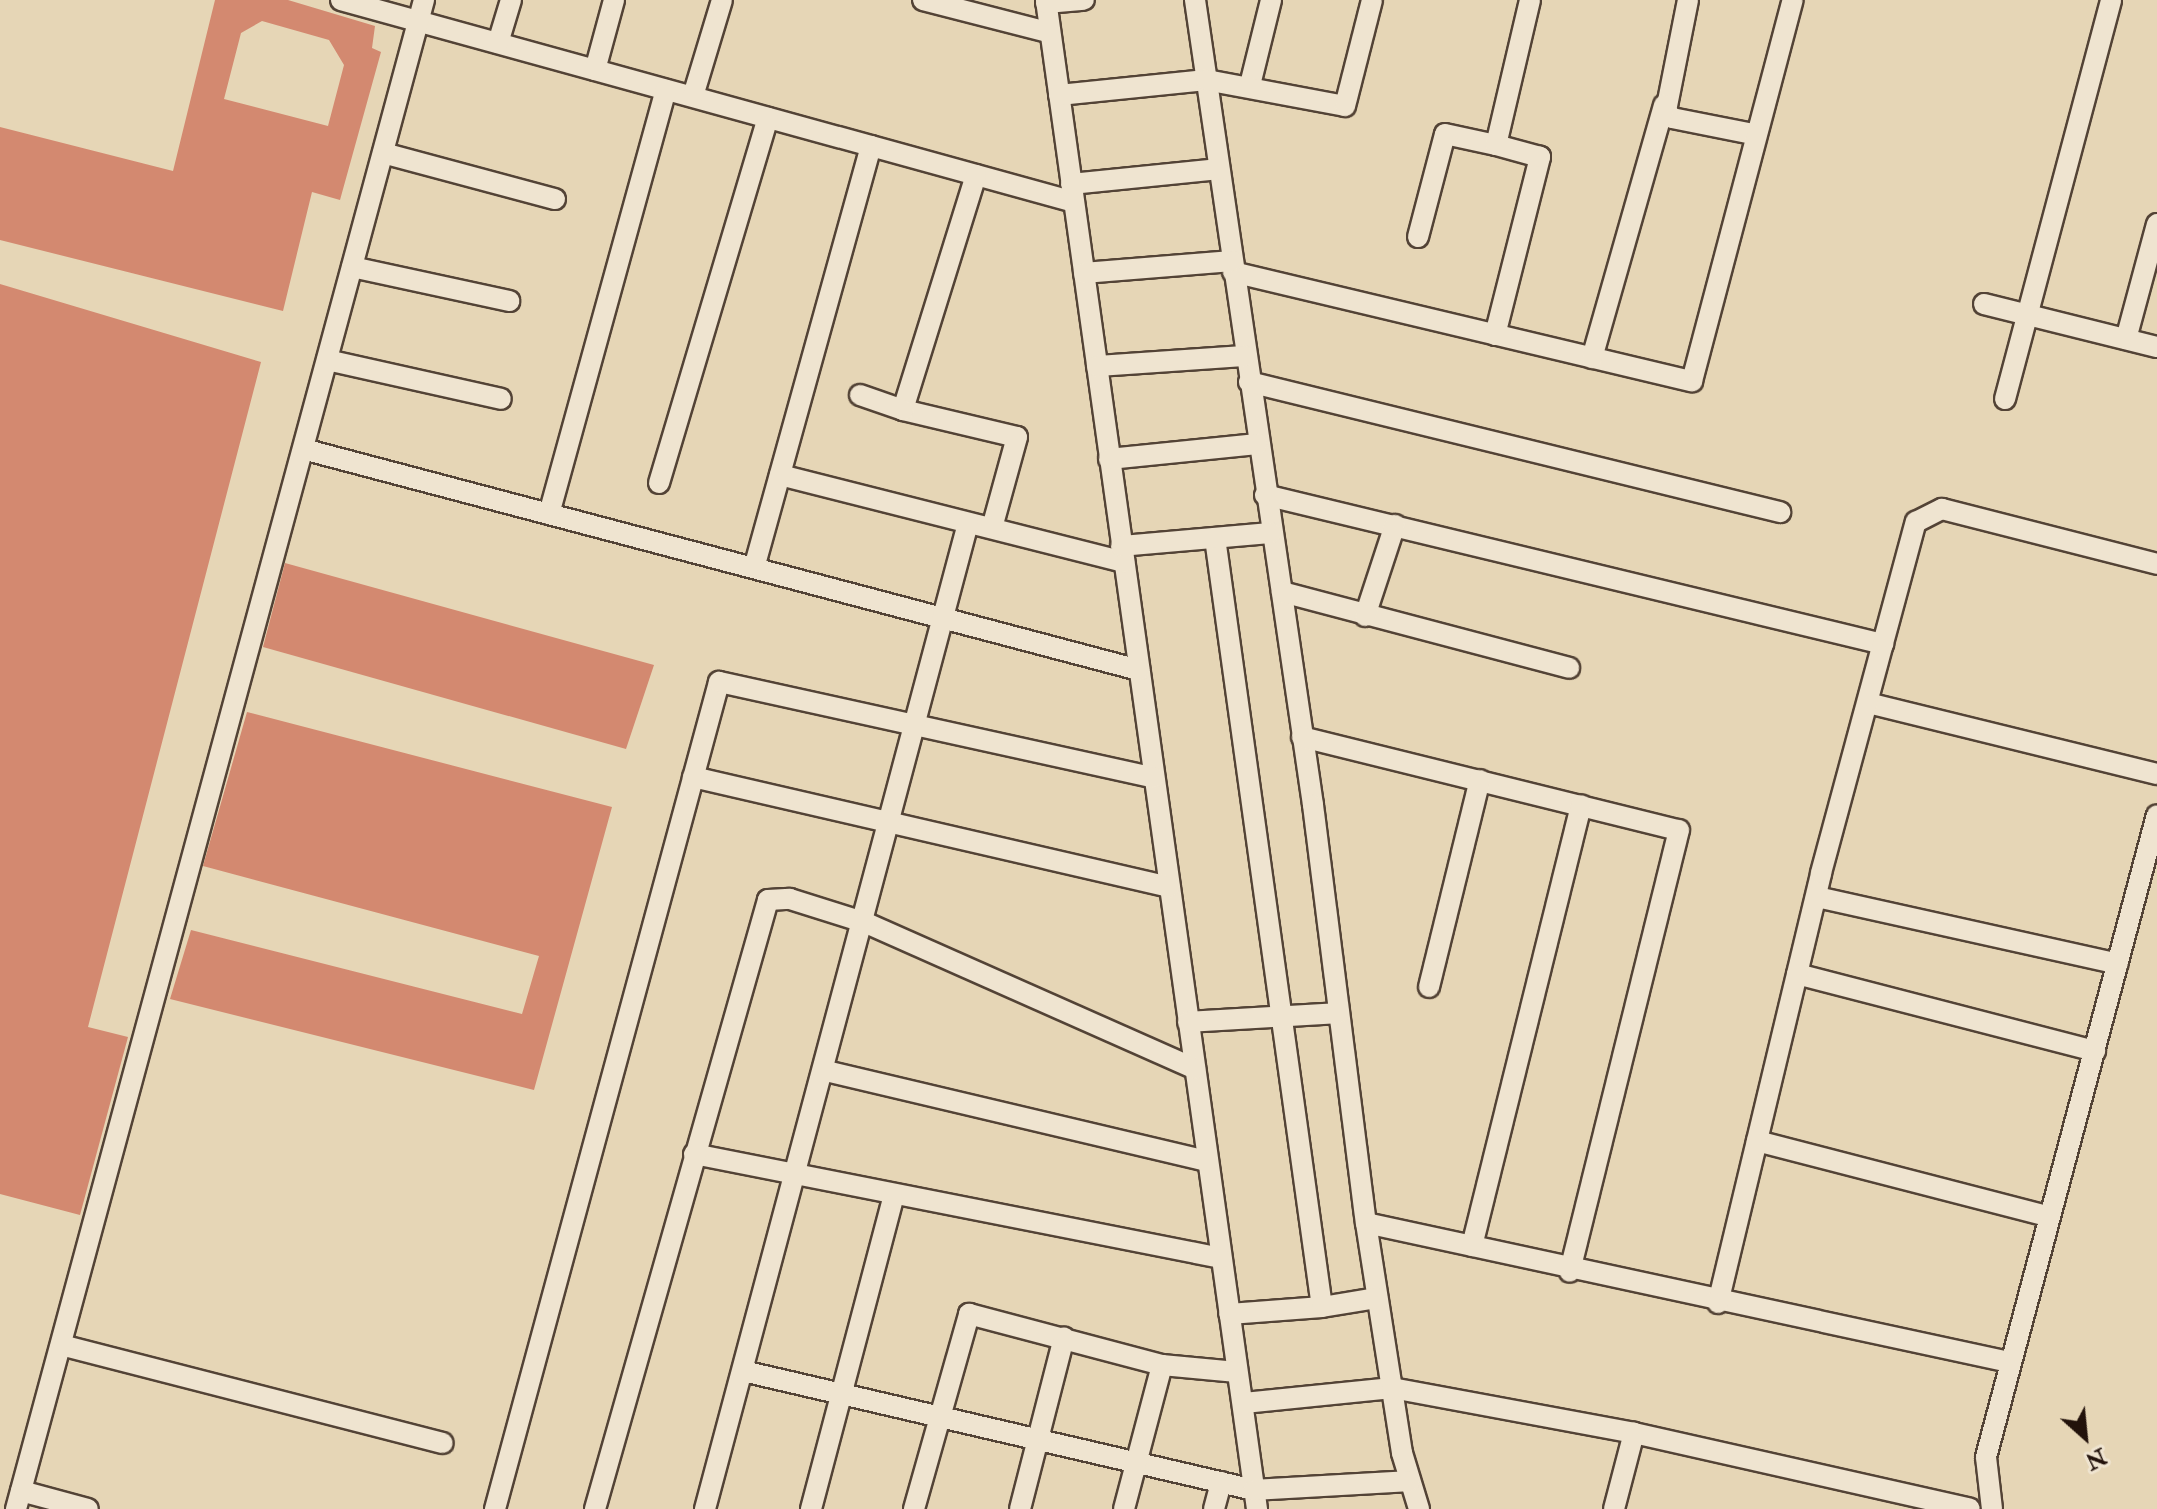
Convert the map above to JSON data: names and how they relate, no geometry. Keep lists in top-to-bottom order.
{
  "north": "bottom right"
}
